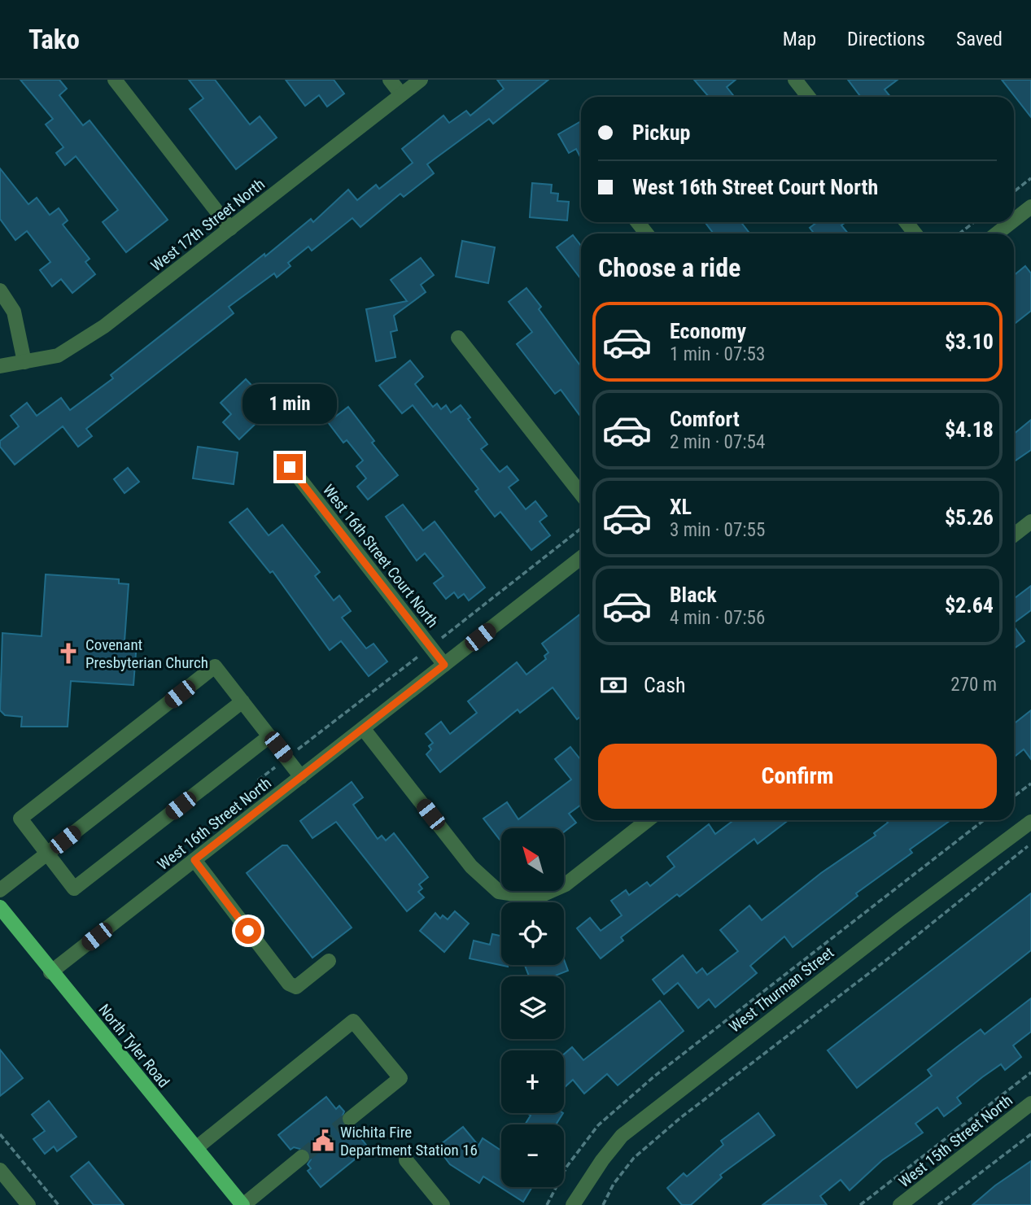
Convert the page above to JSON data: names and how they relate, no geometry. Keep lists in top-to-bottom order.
{
  "streets": {
    "main road": ["North Tyler Road"],
    "street": [
      "West 17th Street North",
      "West 16th Street Court North",
      "West 16th Street North",
      "West Thurman Street",
      "West 15th Street North"
    ]
  },
  "crossings": [
    ["West 16th Street Court North", "West 16th Street North"],
    ["West 16th Street North", "North Tyler Road"]
  ],
  "places": {
    "church": ["Covenant Presbyterian Church"],
    "public building": ["Wichita Fire Department Station 16"]
  },
  "north": "top left",
  "page": {
    "header": "Tako",
    "nav": ["Map", "Directions", "Saved"],
    "banner": ["Pickup", "West 16th Street Court North"],
    "heading": "Choose a ride",
    "list": [
      {
        "name": "Economy",
        "note": "1 min · 07:53",
        "value": "$3.10"
      },
      {
        "name": "Comfort",
        "note": "2 min · 07:54",
        "value": "$4.18"
      },
      {
        "name": "XL",
        "note": "3 min · 07:55",
        "value": "$5.26"
      },
      {
        "name": "Black",
        "note": "4 min · 07:56",
        "value": "$2.64"
      }
    ],
    "bubble": "1 min",
    "pay": ["Cash", "270 m"],
    "buttons": "Confirm",
    "map_buttons": ["+", "−"]
  }
}
